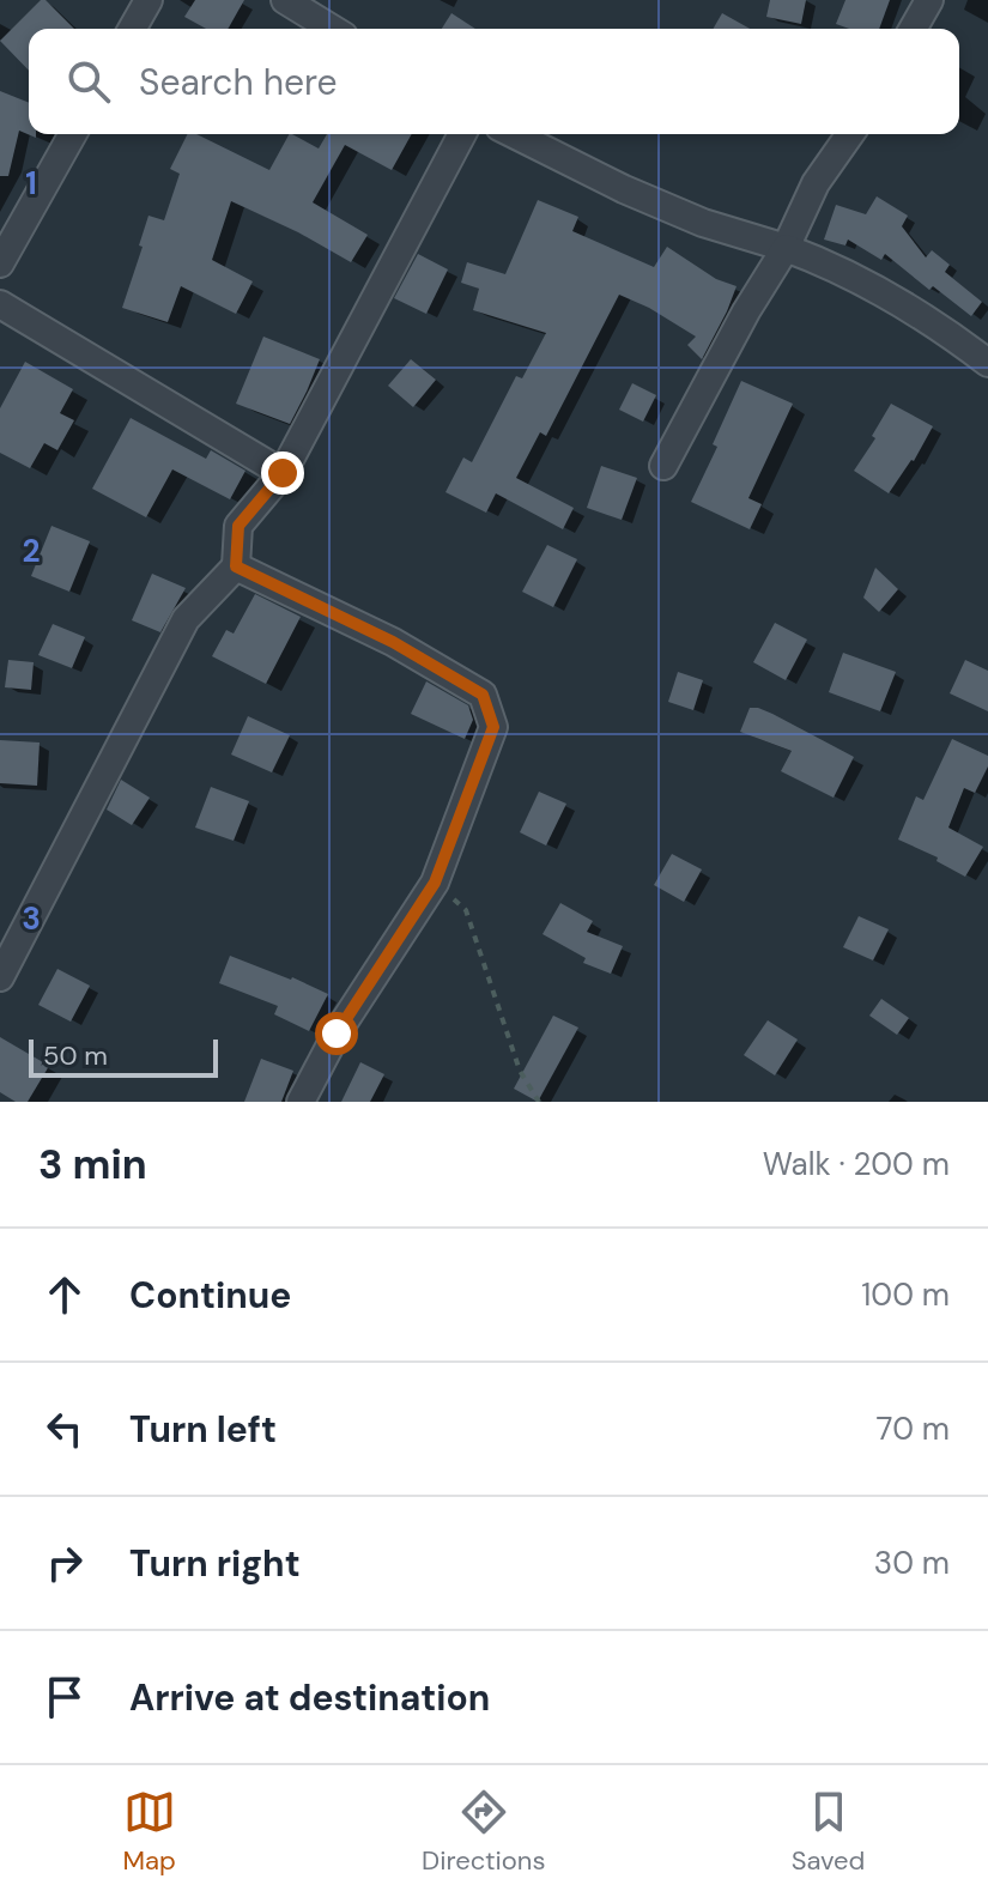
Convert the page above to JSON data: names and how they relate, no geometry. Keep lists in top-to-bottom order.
{
  "scale_bar": "50 m",
  "page": {
    "search": "Search here",
    "scale": "50 m",
    "heading": ["3 min", "Walk · 200 m"],
    "list": [
      ["Continue", "100 m"],
      ["Turn left", "70 m"],
      ["Turn right", "30 m"],
      "Arrive at destination"
    ],
    "nav": ["Map", "Directions", "Saved"]
  },
  "grid": {
    "rows": ["1", "2", "3"]
  }
}
